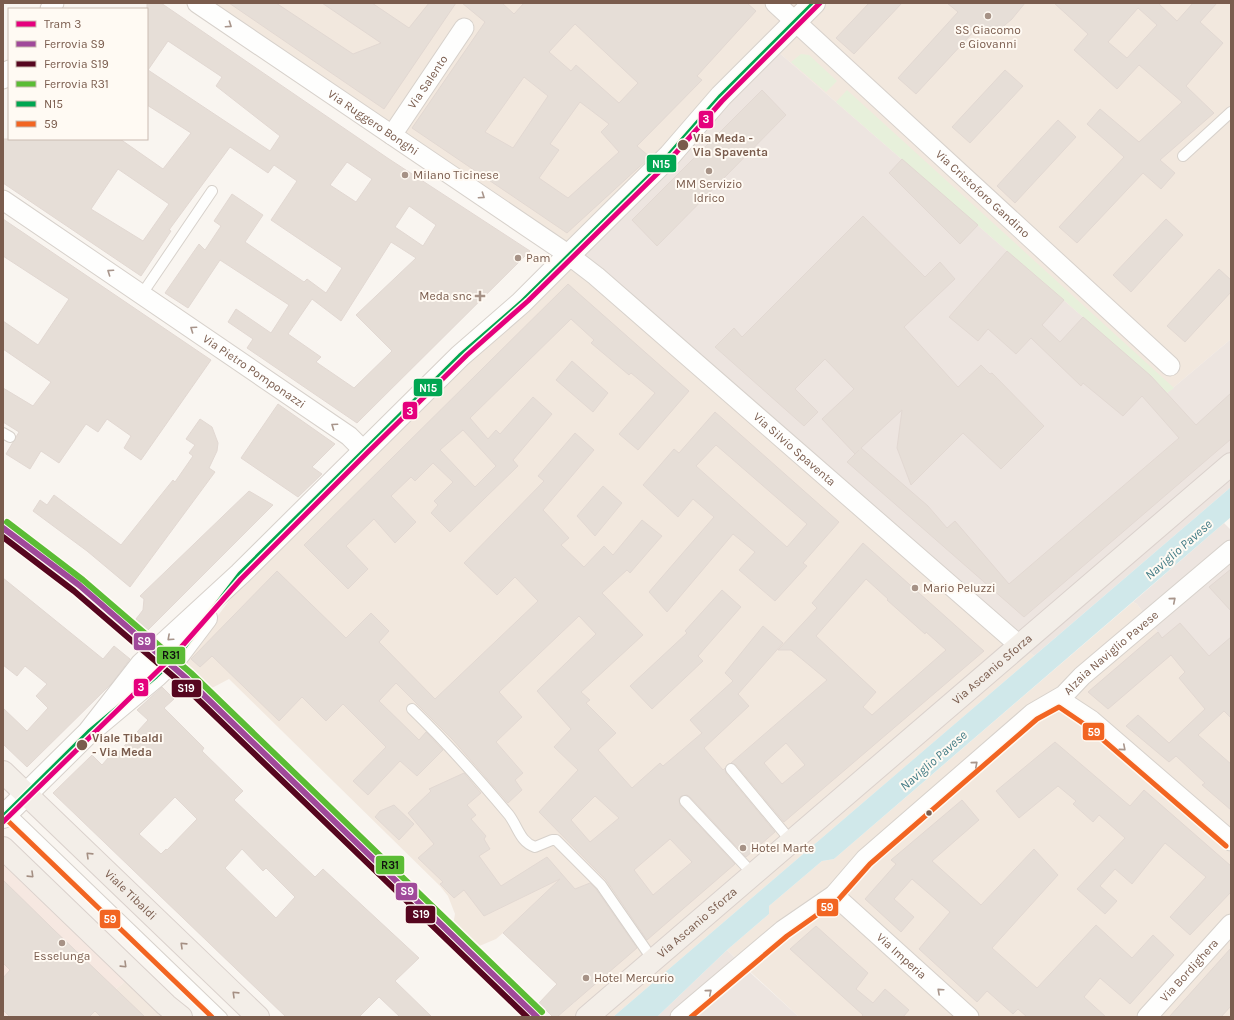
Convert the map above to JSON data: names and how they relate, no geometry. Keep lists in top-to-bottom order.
{
  "streets": {
    "main road": ["Via Ascanio Sforza", "Viale Tibaldi"],
    "street": [
      "Via Salento",
      "Via Ruggero Bonghi",
      "Via Cristoforo Gandino",
      "Via Pietro Pomponazzi",
      "Via Silvio Spaventa",
      "Alzaia Naviglio Pavese",
      "Via Imperia",
      "Via Bordighera"
    ]
  },
  "crossings": [
    ["Via Salento", "Via Ruggero Bonghi"],
    ["Via Ruggero Bonghi", "Via Silvio Spaventa"],
    ["Via Silvio Spaventa", "Via Ascanio Sforza"],
    ["Alzaia Naviglio Pavese", "Via Imperia"]
  ],
  "one_way": [
    "Via Ruggero Bonghi",
    "Via Pietro Pomponazzi",
    "Alzaia Naviglio Pavese",
    "Via Imperia"
  ],
  "water": ["Naviglio Pavese"],
  "places": {
    "other": [
      "SS Giacomo e Giovanni",
      "Via Meda - Via Spaventa",
      "MM Servizio Idrico",
      "Milano Ticinese",
      "Pam",
      "Mario Peluzzi",
      "Viale Tibaldi - Via Meda",
      "Hotel Marte",
      "Esselunga",
      "Hotel Mercurio"
    ],
    "health": ["Meda snc"]
  },
  "lines": [
    "tram line 3",
    "transit line N15",
    "rail line R31",
    "rail line S9",
    "rail line S19",
    "transit line 59"
  ],
  "legend": [
    "Tram 3",
    "Ferrovia S9",
    "Ferrovia S19",
    "Ferrovia R31",
    "N15",
    "59"
  ]
}
